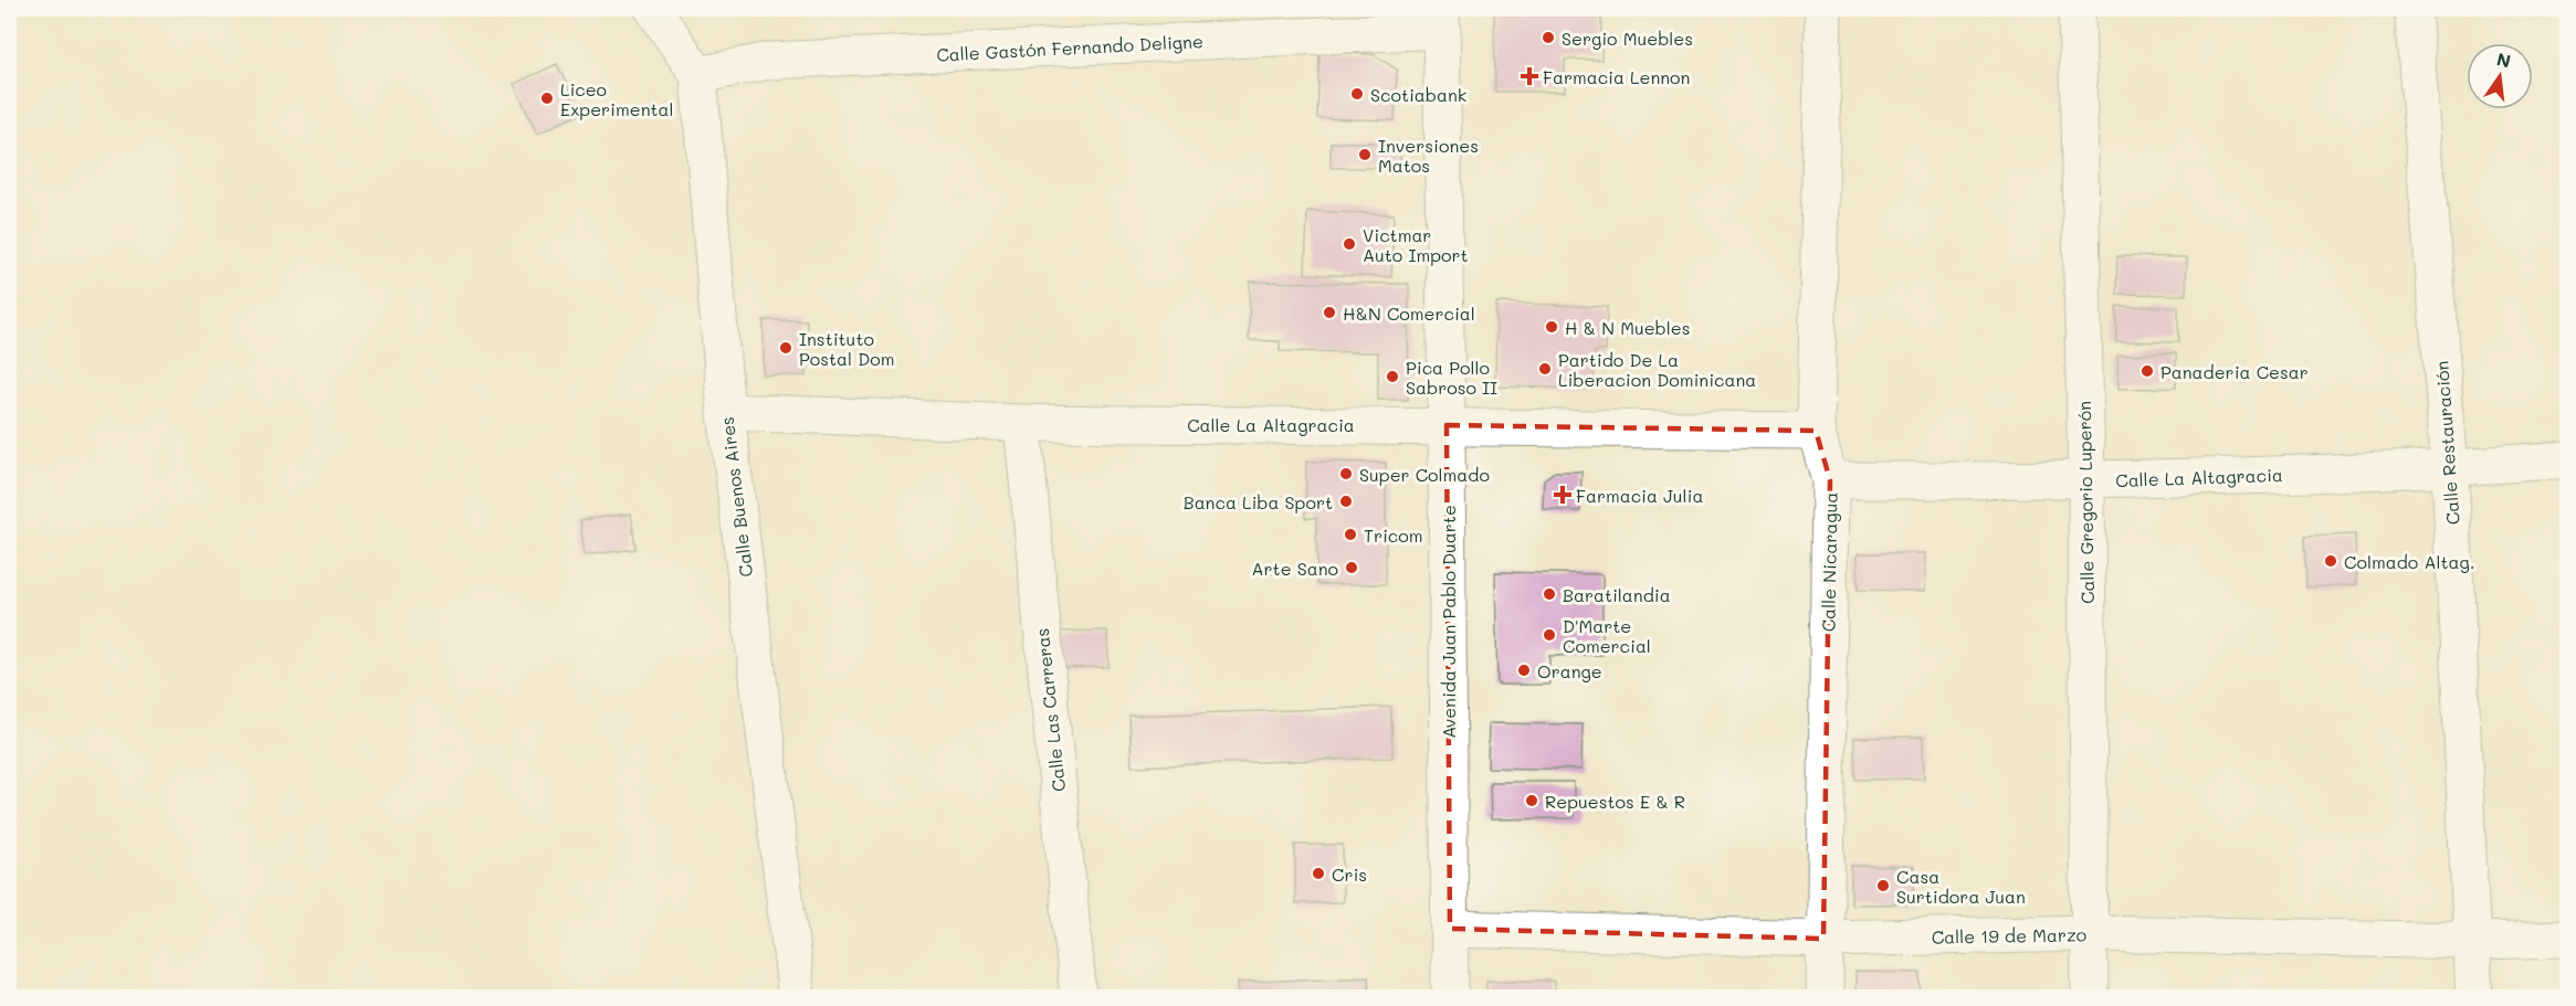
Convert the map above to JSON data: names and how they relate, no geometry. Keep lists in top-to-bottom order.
{
  "streets": {
    "street": [
      "Calle Gastón Fernando Deligne",
      "Calle La Altagracia",
      "Calle Restauración",
      "Calle Buenos Aires",
      "Calle Gregorio Luperón",
      "Calle Nicaragua",
      "Avenida Juan Pablo Duarte",
      "Calle Las Carreras",
      "Calle 19 de Marzo"
    ]
  },
  "crossings": [
    ["Calle Gastón Fernando Deligne", "Calle Buenos Aires"],
    ["Calle Gastón Fernando Deligne", "Avenida Juan Pablo Duarte"],
    ["Calle La Altagracia", "Calle Restauración"],
    ["Calle La Altagracia", "Calle Buenos Aires"],
    ["Calle La Altagracia", "Calle Gregorio Luperón"],
    ["Calle La Altagracia", "Calle Nicaragua"],
    ["Calle La Altagracia", "Avenida Juan Pablo Duarte"],
    ["Calle La Altagracia", "Calle Las Carreras"],
    ["Calle Restauración", "Calle 19 de Marzo"],
    ["Calle Gregorio Luperón", "Calle 19 de Marzo"],
    ["Calle Nicaragua", "Calle 19 de Marzo"],
    ["Avenida Juan Pablo Duarte", "Calle 19 de Marzo"]
  ],
  "places": {
    "other": [
      "Sergio Muebles",
      "Scotiabank",
      "Liceo Experimental",
      "Inversiones Matos",
      "Victmar Auto Import",
      "H&N Comercial",
      "H & N Muebles",
      "Instituto Postal Dom",
      "Partido De La Liberacion Dominicana",
      "Panaderia Cesar",
      "Pica Pollo Sabroso II",
      "Super Colmado",
      "Banca Liba Sport",
      "Tricom",
      "Colmado Altag.",
      "Arte Sano",
      "Baratilandia",
      "D'Marte Comercial",
      "Orange",
      "Repuestos E & R",
      "Cris",
      "Casa Surtidora Juan"
    ],
    "health": ["Farmacia Lennon", "Farmacia Julia"]
  },
  "north": "top"
}
